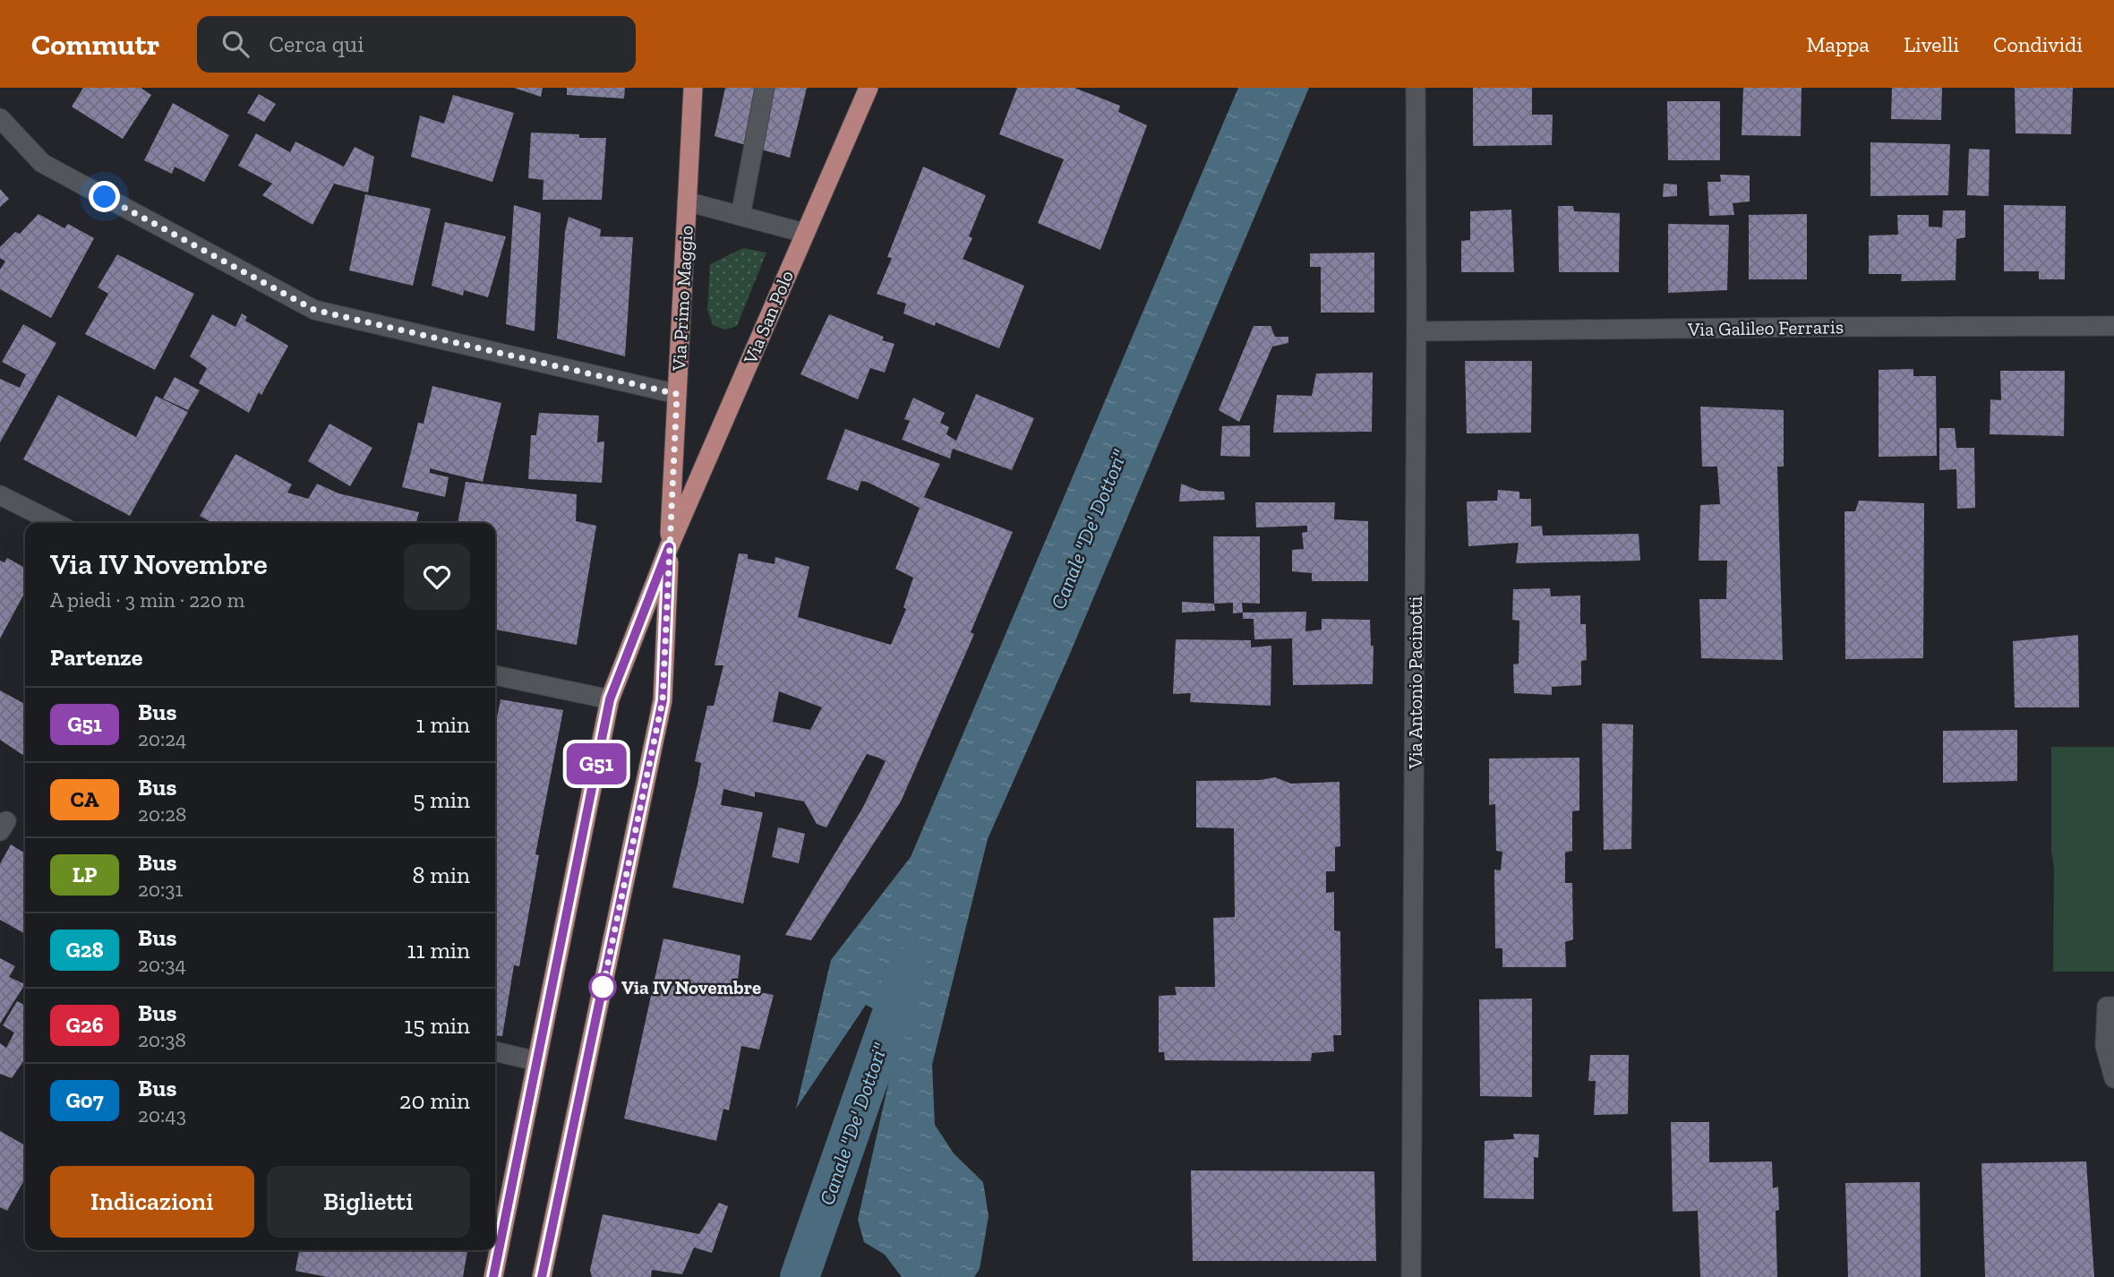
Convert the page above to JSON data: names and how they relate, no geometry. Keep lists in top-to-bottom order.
{
  "streets": {
    "main road": ["Via Primo Maggio", "Via San Polo"],
    "street": ["Via Galileo Ferraris", "Via Antonio Pacinotti"]
  },
  "crossings": [
    ["Via Primo Maggio", "Via San Polo"],
    ["Via Galileo Ferraris", "Via Antonio Pacinotti"]
  ],
  "water": ["Canale \"De' Dottori\""],
  "places": ["Via IV Novembre"],
  "lines": ["bus line G51"],
  "page": {
    "header": "Commutr",
    "search": "Cerca qui",
    "nav": ["Mappa", "Livelli", "Condividi"],
    "on_map": "G51",
    "heading": [
      ["Via IV Novembre", "A piedi · 3 min · 220 m"],
      "Partenze"
    ],
    "list": [
      {
        "mark": "G51",
        "name": "Bus",
        "note": "20:24",
        "value": "1 min"
      },
      {
        "mark": "CA",
        "name": "Bus",
        "note": "20:28",
        "value": "5 min"
      },
      {
        "mark": "LP",
        "name": "Bus",
        "note": "20:31",
        "value": "8 min"
      },
      {
        "mark": "G28",
        "name": "Bus",
        "note": "20:34",
        "value": "11 min"
      },
      {
        "mark": "G26",
        "name": "Bus",
        "note": "20:38",
        "value": "15 min"
      },
      {
        "mark": "G07",
        "name": "Bus",
        "note": "20:43",
        "value": "20 min"
      }
    ],
    "buttons": ["Indicazioni", "Biglietti"]
  }
}
